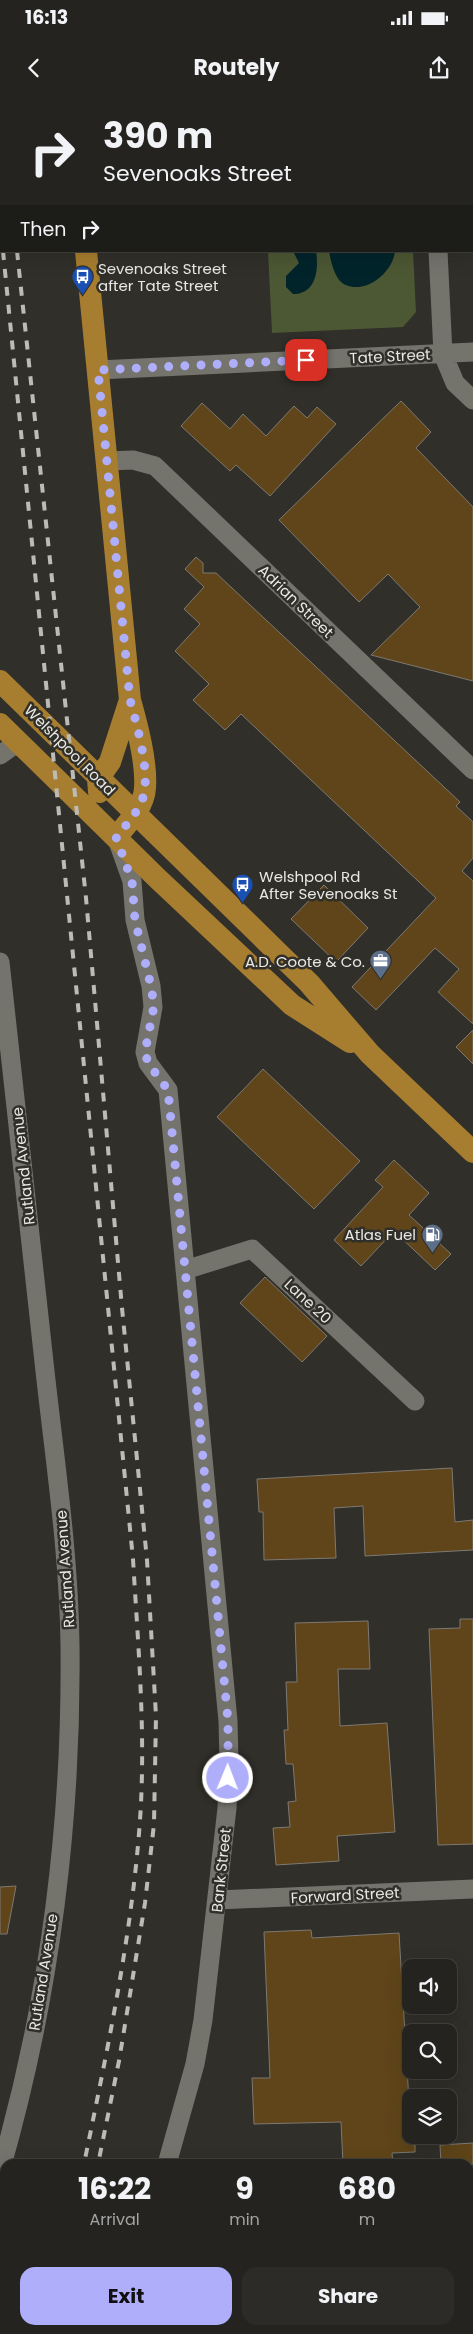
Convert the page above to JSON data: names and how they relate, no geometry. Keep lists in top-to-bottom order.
{
  "streets": {
    "main road": ["Welshpool Road"],
    "street": [
      "Tate Street",
      "Adrian Street",
      "Rutland Avenue",
      "Lane 20",
      "Bank Street",
      "Forward Street"
    ]
  },
  "crossings": [
    ["Welshpool Road", "Bank Street"],
    ["Lane 20", "Bank Street"],
    ["Bank Street", "Forward Street"]
  ],
  "places": {
    "bus stop": ["Sevenoaks Street after Tate Street", "Welshpool Rd After Sevenoaks St"],
    "office": ["A.D. Coote & Co."],
    "fuel station": ["Atlas Fuel"]
  },
  "page": {
    "status": "16:13",
    "header": "Routely",
    "turn": ["390 m", "Sevenoaks Street"],
    "then": "Then",
    "eta": [
      "16:22",
      "Arrival",
      "9",
      "min",
      "680",
      "m"
    ],
    "buttons": ["Exit", "Share"]
  }
}
